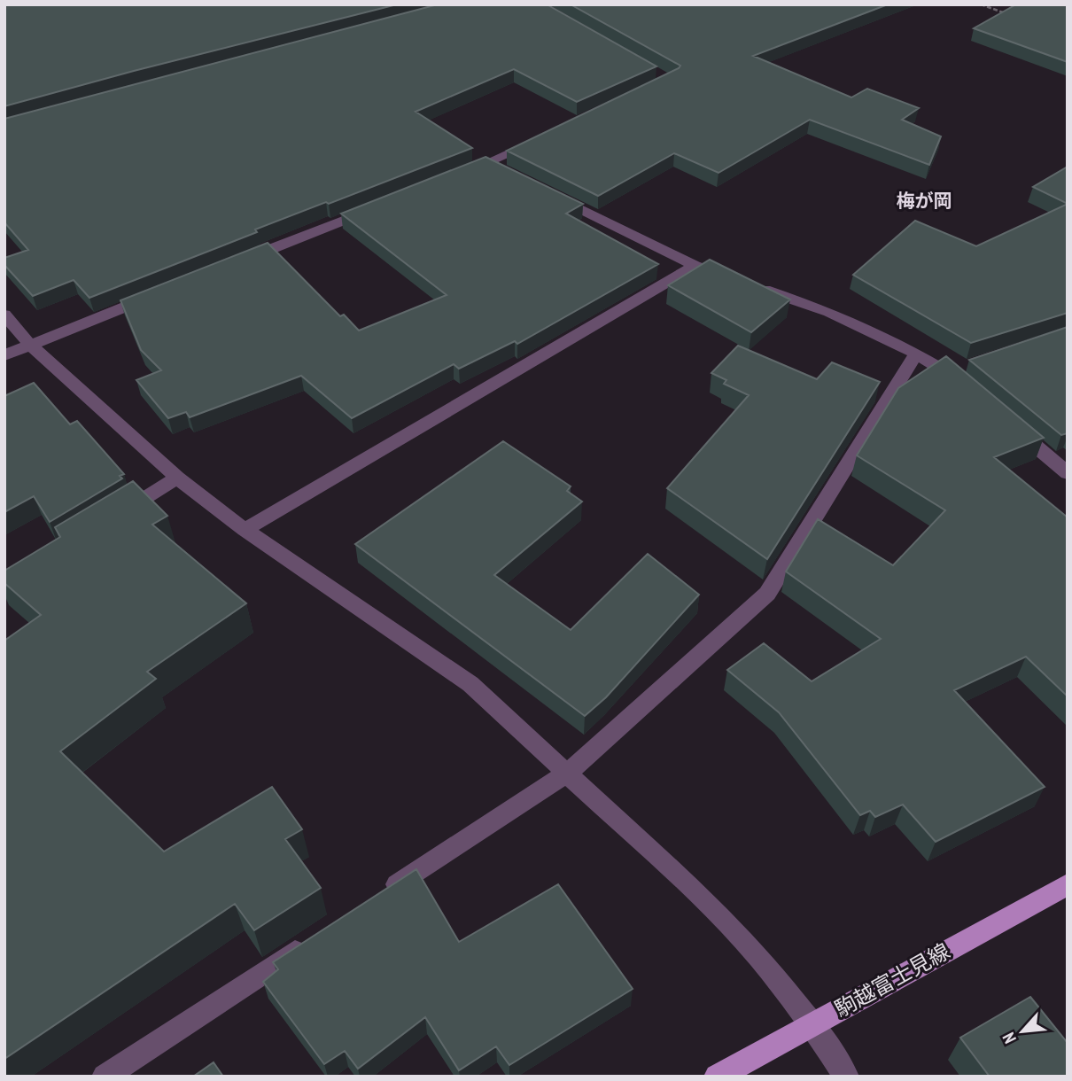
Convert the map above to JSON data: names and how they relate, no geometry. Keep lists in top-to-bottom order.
{
  "streets": {
    "main road": ["駒越富士見線"]
  },
  "districts": ["梅が岡"],
  "north": "bottom left"
}
